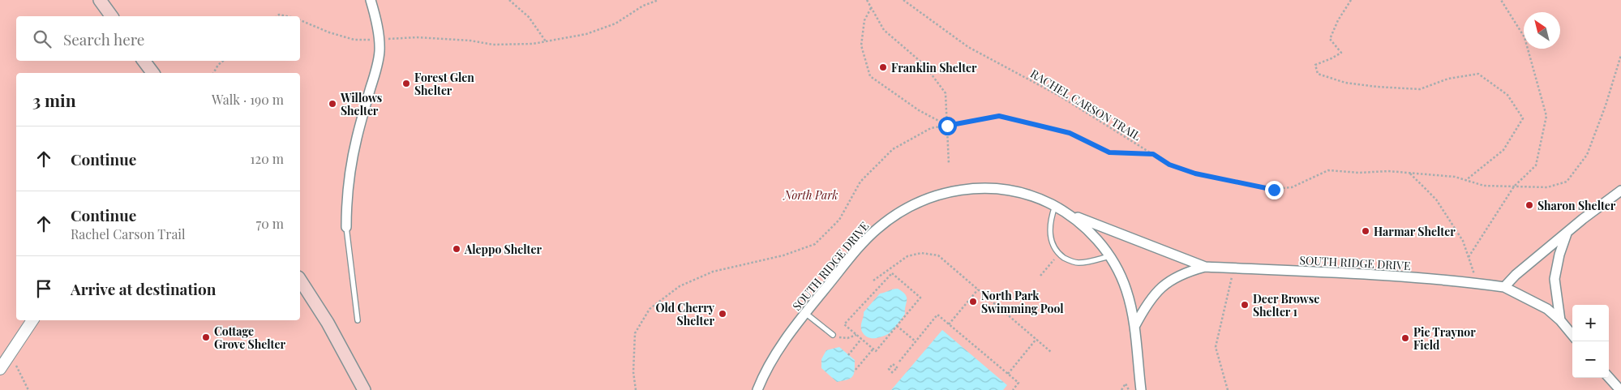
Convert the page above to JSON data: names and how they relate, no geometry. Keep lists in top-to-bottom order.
{
  "streets": {
    "street": ["SOUTH RIDGE DRIVE"],
    "path": ["RACHEL CARSON TRAIL"]
  },
  "parks": ["North Park"],
  "places": [
    "Franklin Shelter",
    "Forest Glen Shelter",
    "Willows Shelter",
    "Sharon Shelter",
    "Harmar Shelter",
    "Aleppo Shelter",
    "North Park Swimming Pool",
    "Deer Browse Shelter 1",
    "Old Cherry Shelter",
    "Cottage Grove Shelter",
    "Pie Traynor Field"
  ],
  "north": "top left",
  "page": {
    "search": "Search here",
    "heading": ["3 min", "Walk · 190 m"],
    "list": [
      ["Continue", "120 m"],
      ["Continue", "Rachel Carson Trail", "70 m"],
      "Arrive at destination"
    ],
    "map_buttons": ["+", "−"]
  }
}
